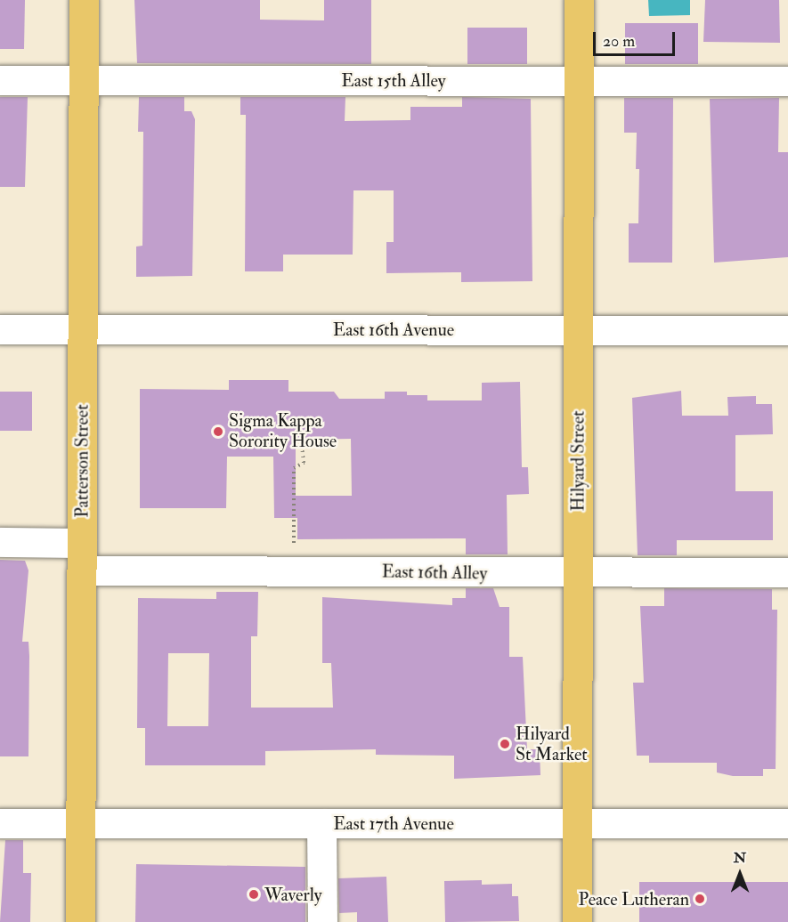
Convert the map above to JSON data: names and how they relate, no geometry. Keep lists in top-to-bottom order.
{
  "streets": {
    "main road": ["Patterson Street", "Hilyard Street"],
    "street": [
      "East 15th Alley",
      "East 16th Avenue",
      "East 16th Alley",
      "East 17th Avenue"
    ]
  },
  "crossings": [
    ["East 15th Alley", "Patterson Street"],
    ["East 15th Alley", "Hilyard Street"],
    ["East 16th Avenue", "Patterson Street"],
    ["East 16th Avenue", "Hilyard Street"],
    ["Patterson Street", "East 16th Alley"],
    ["Patterson Street", "East 17th Avenue"],
    ["Hilyard Street", "East 16th Alley"],
    ["Hilyard Street", "East 17th Avenue"]
  ],
  "places": [
    "Sigma Kappa Sorority House",
    "Hilyard St Market",
    "Waverly",
    "Peace Lutheran"
  ],
  "scale_bar": "20 m",
  "north": "top"
}
